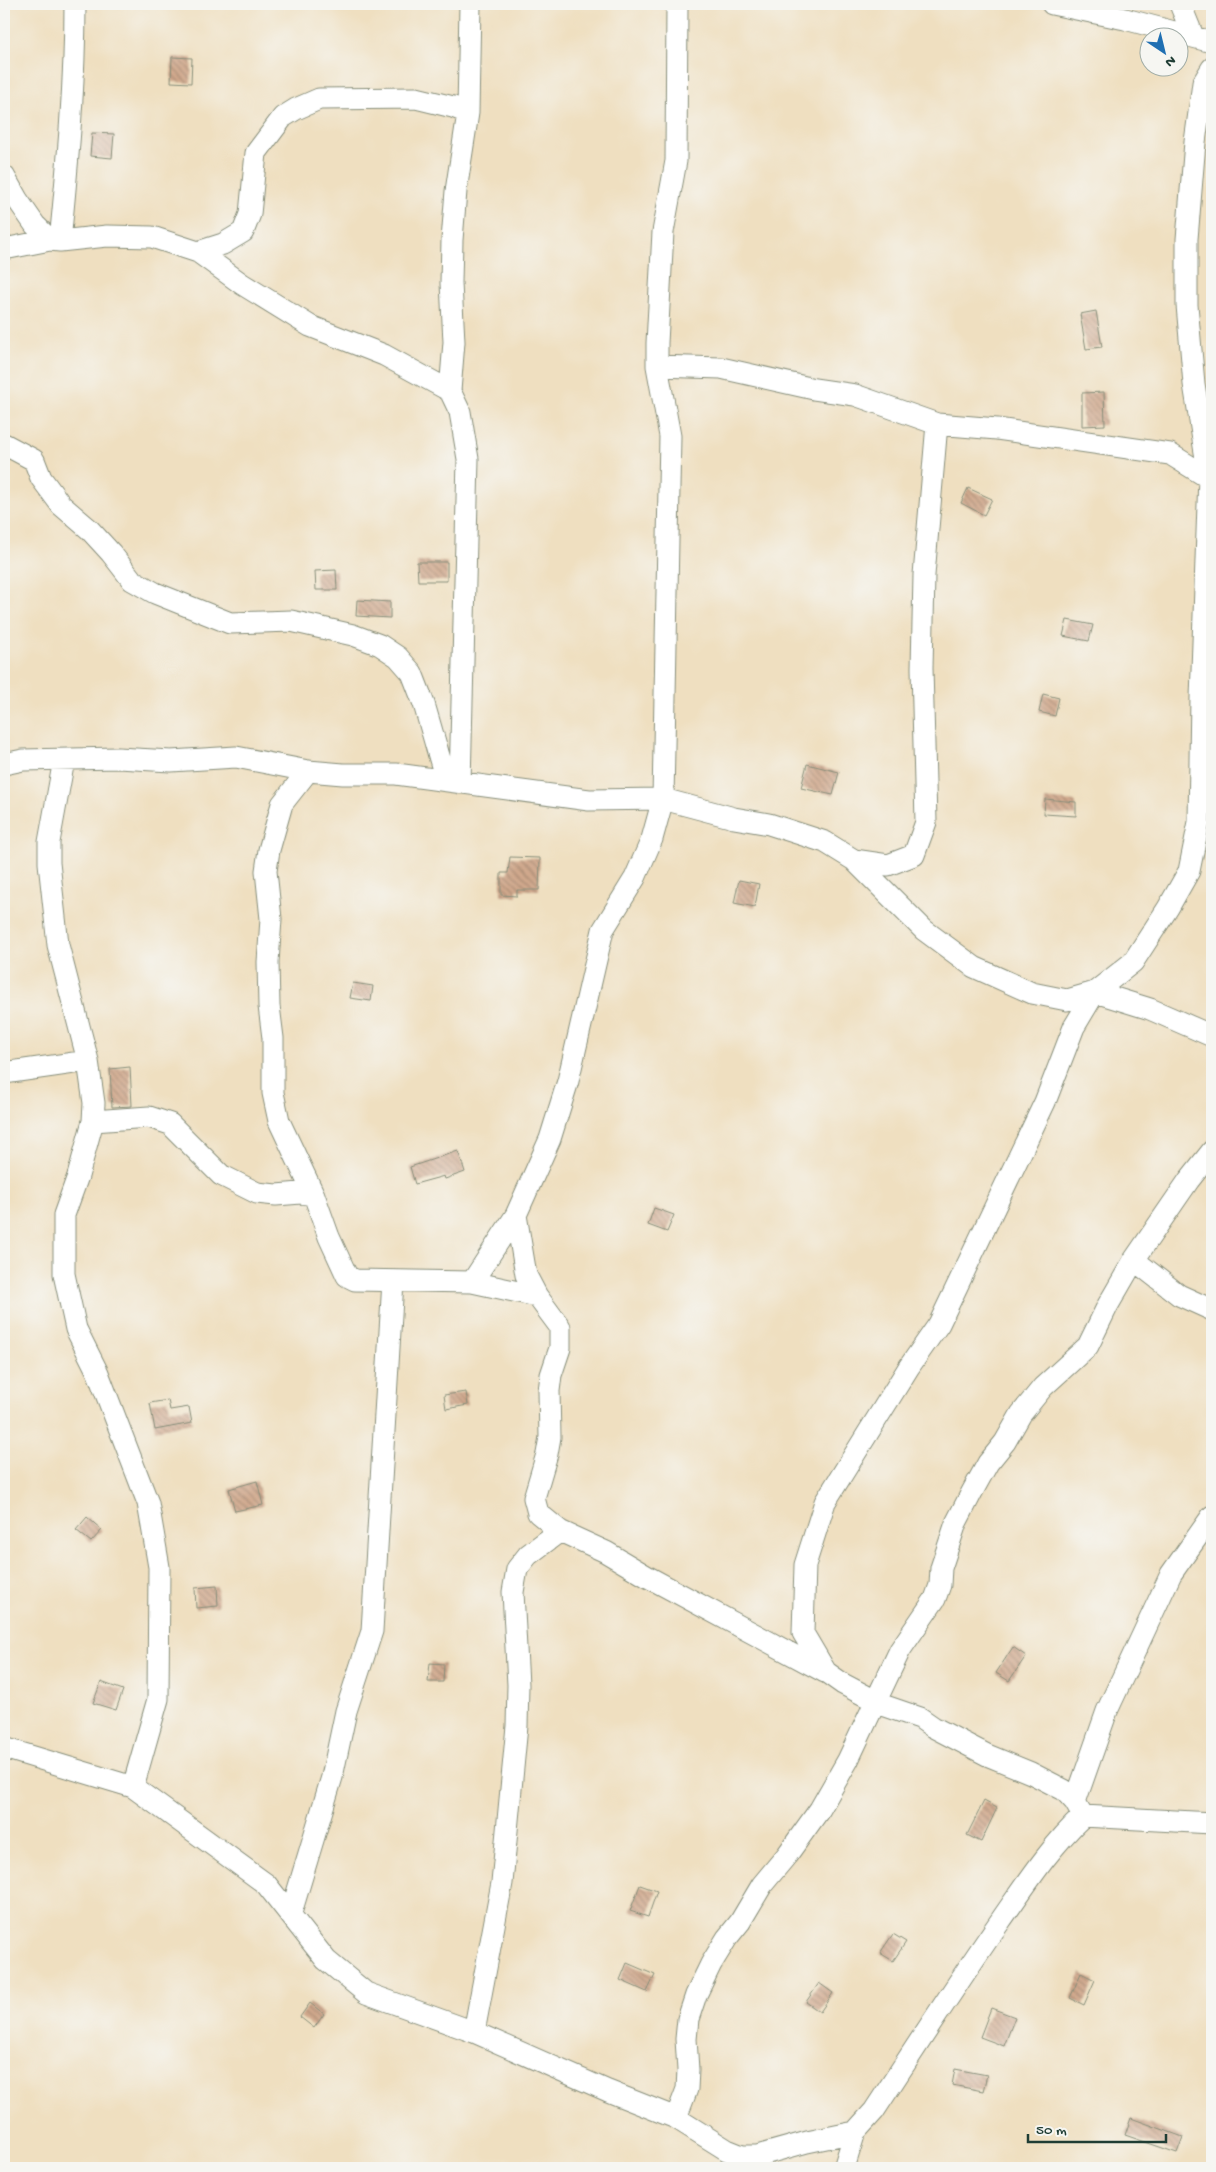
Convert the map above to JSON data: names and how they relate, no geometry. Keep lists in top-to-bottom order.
{
  "scale_bar": "50 m",
  "north": "bottom right"
}
